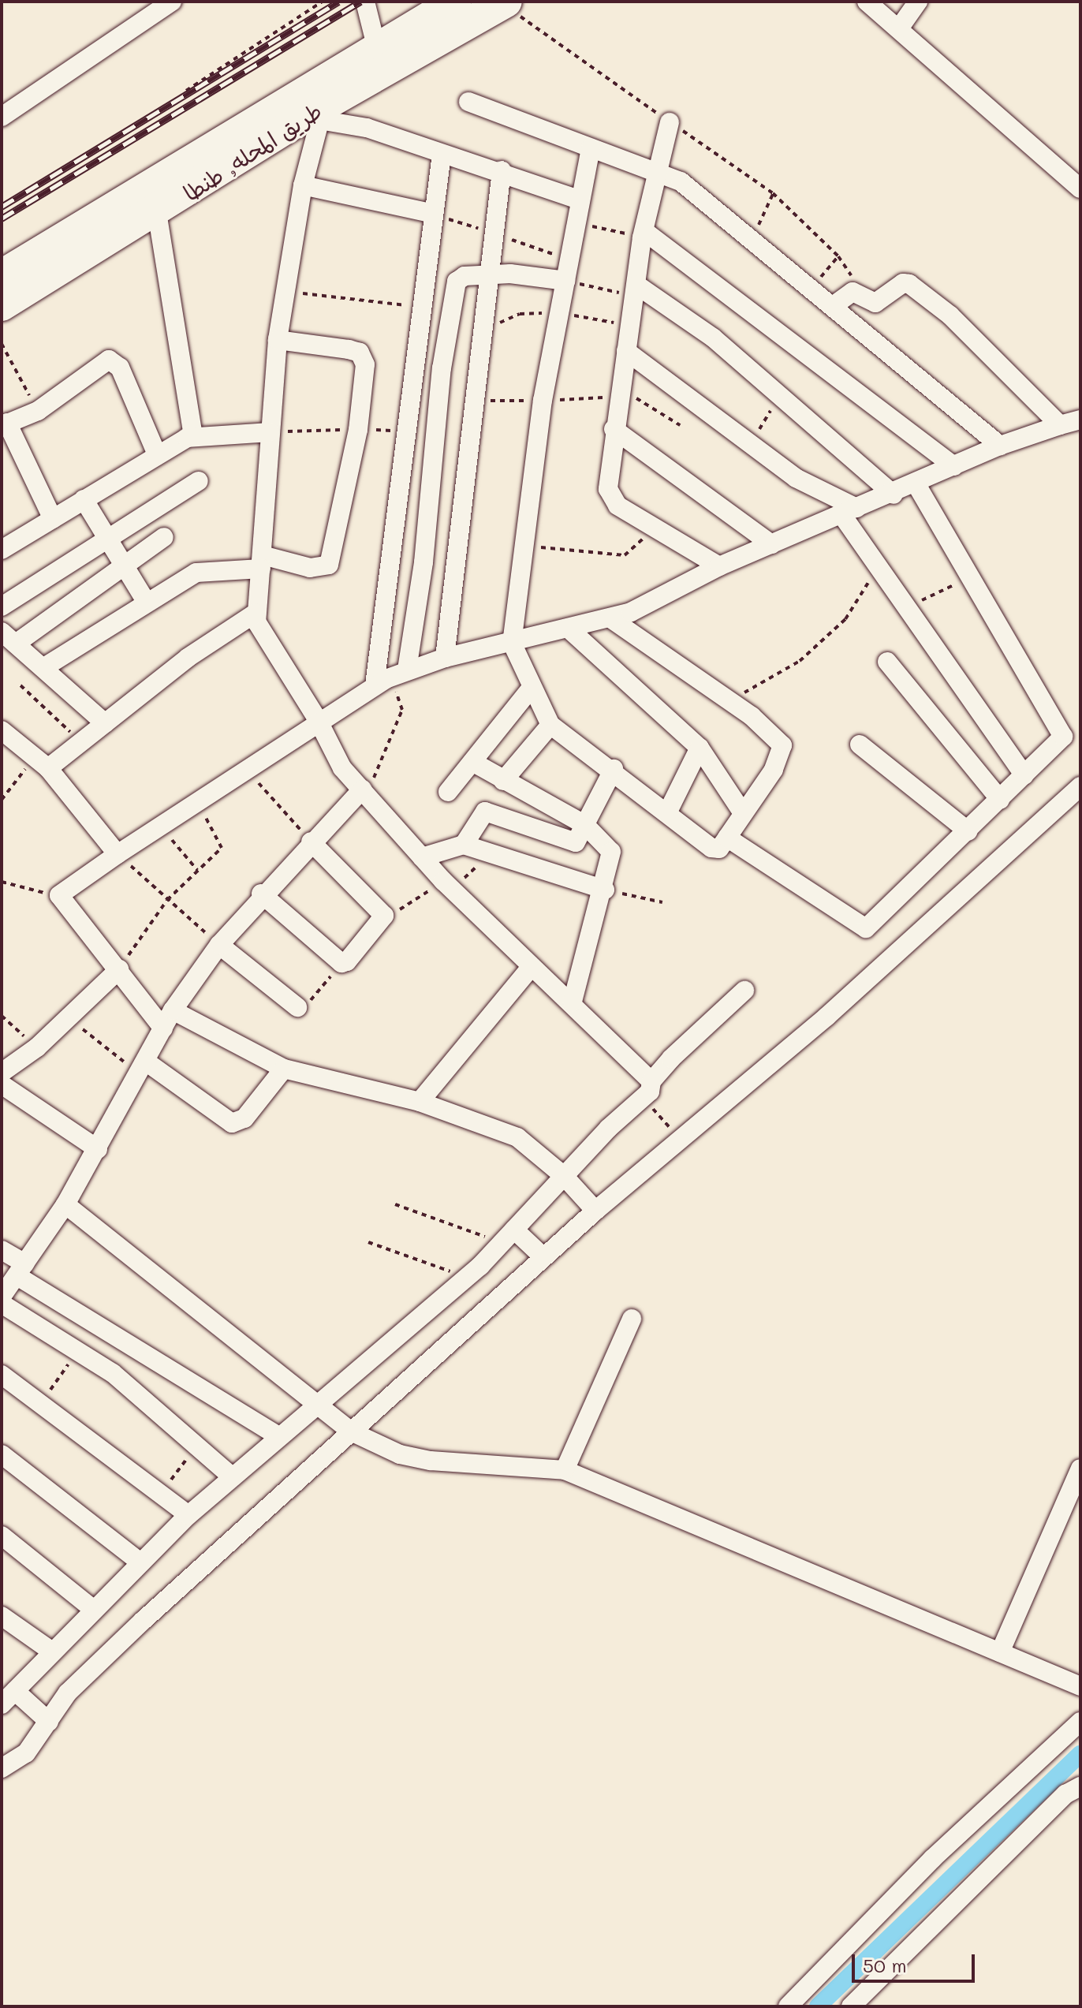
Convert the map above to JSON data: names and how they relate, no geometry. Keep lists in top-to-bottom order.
{
  "streets": {
    "highway": ["طريق المحله, طنطا"]
  },
  "scale_bar": "50 m"
}
